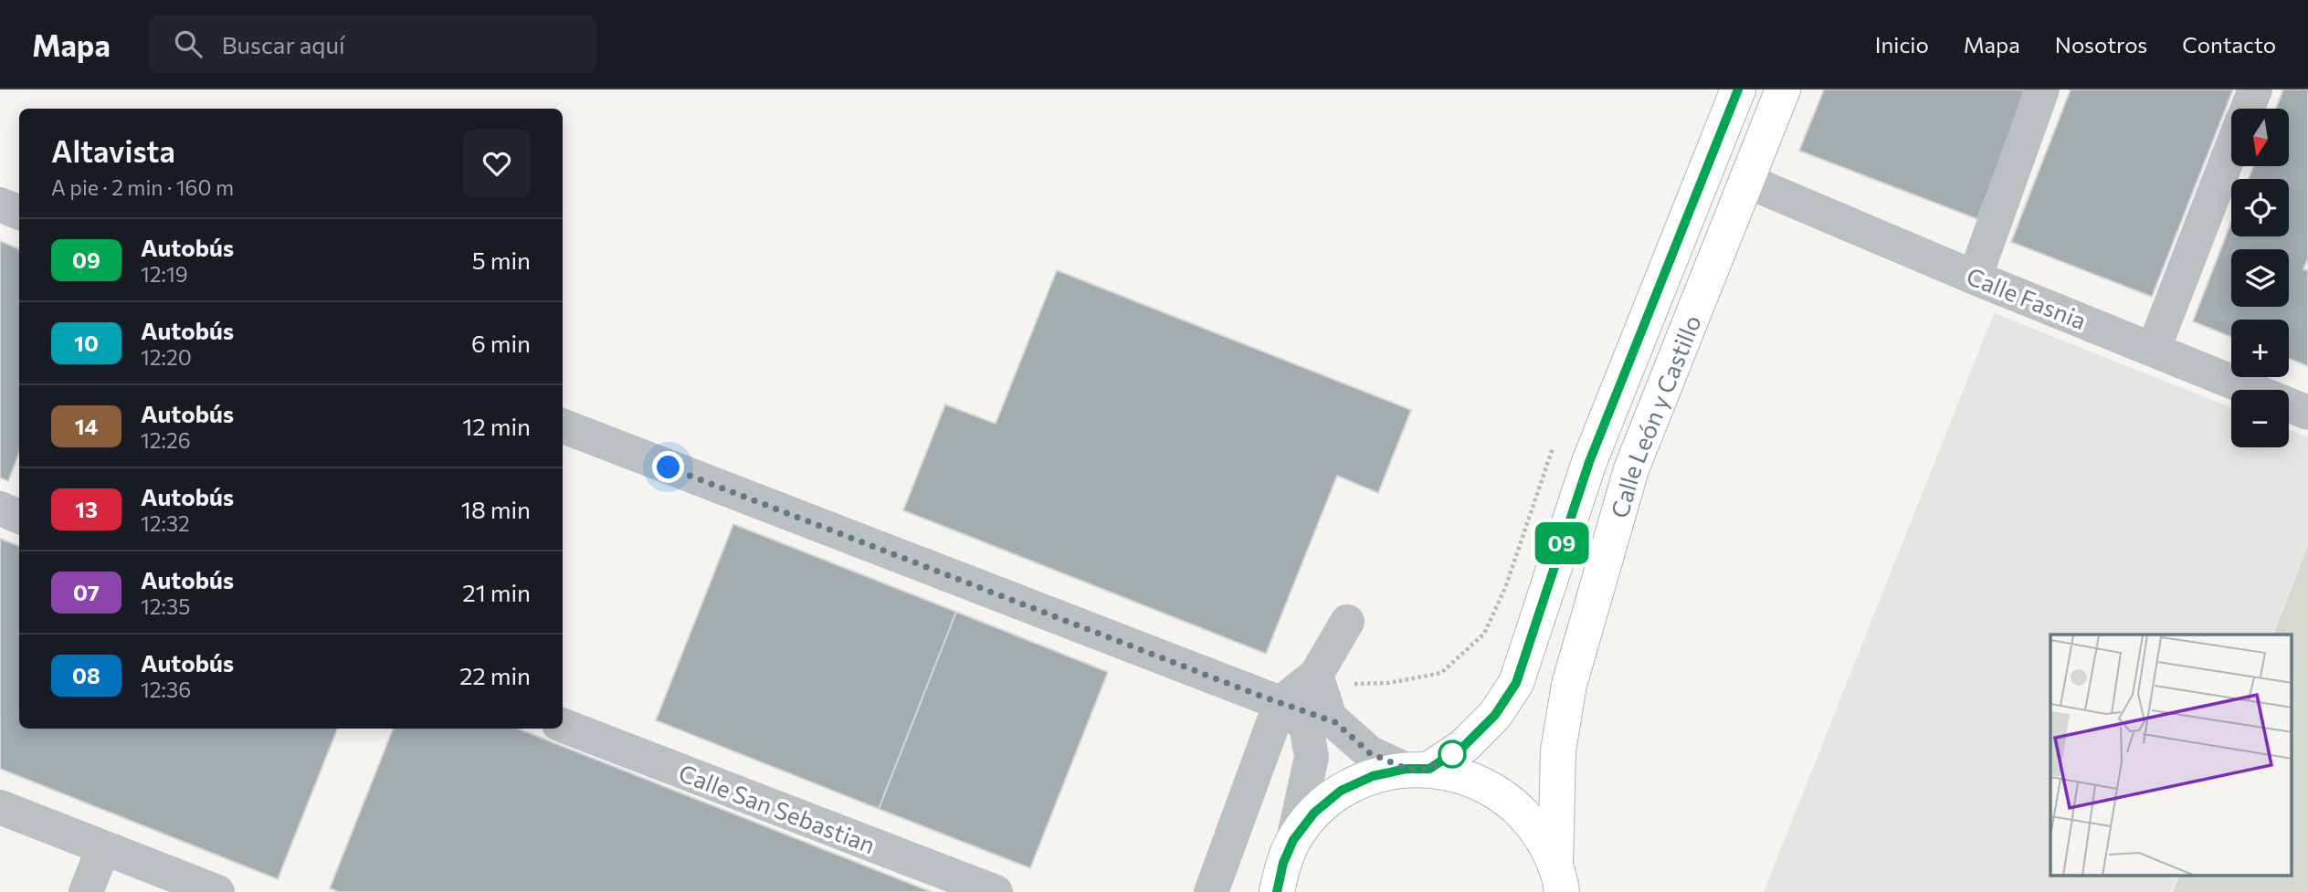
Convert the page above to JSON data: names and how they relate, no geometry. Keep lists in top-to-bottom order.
{
  "streets": {
    "main road": ["Calle León y Castillo"],
    "street": ["Calle Fasnia", "Calle San Sebastian"]
  },
  "crossings": [
    ["Calle Fasnia", "Calle León y Castillo"]
  ],
  "lines": ["bus line 09"],
  "north": "bottom",
  "page": {
    "header": "Mapa",
    "search": "Buscar aquí",
    "nav": [
      "Inicio",
      "Mapa",
      "Nosotros",
      "Contacto"
    ],
    "on_map": "09",
    "map_buttons": ["+", "−"],
    "heading": ["Altavista", "A pie · 2 min · 160 m"],
    "list": [
      {
        "mark": "09",
        "name": "Autobús",
        "note": "12:19",
        "value": "5 min"
      },
      {
        "mark": "10",
        "name": "Autobús",
        "note": "12:20",
        "value": "6 min"
      },
      {
        "mark": "14",
        "name": "Autobús",
        "note": "12:26",
        "value": "12 min"
      },
      {
        "mark": "13",
        "name": "Autobús",
        "note": "12:32",
        "value": "18 min"
      },
      {
        "mark": "07",
        "name": "Autobús",
        "note": "12:35",
        "value": "21 min"
      },
      {
        "mark": "08",
        "name": "Autobús",
        "note": "12:36",
        "value": "22 min"
      }
    ]
  }
}
